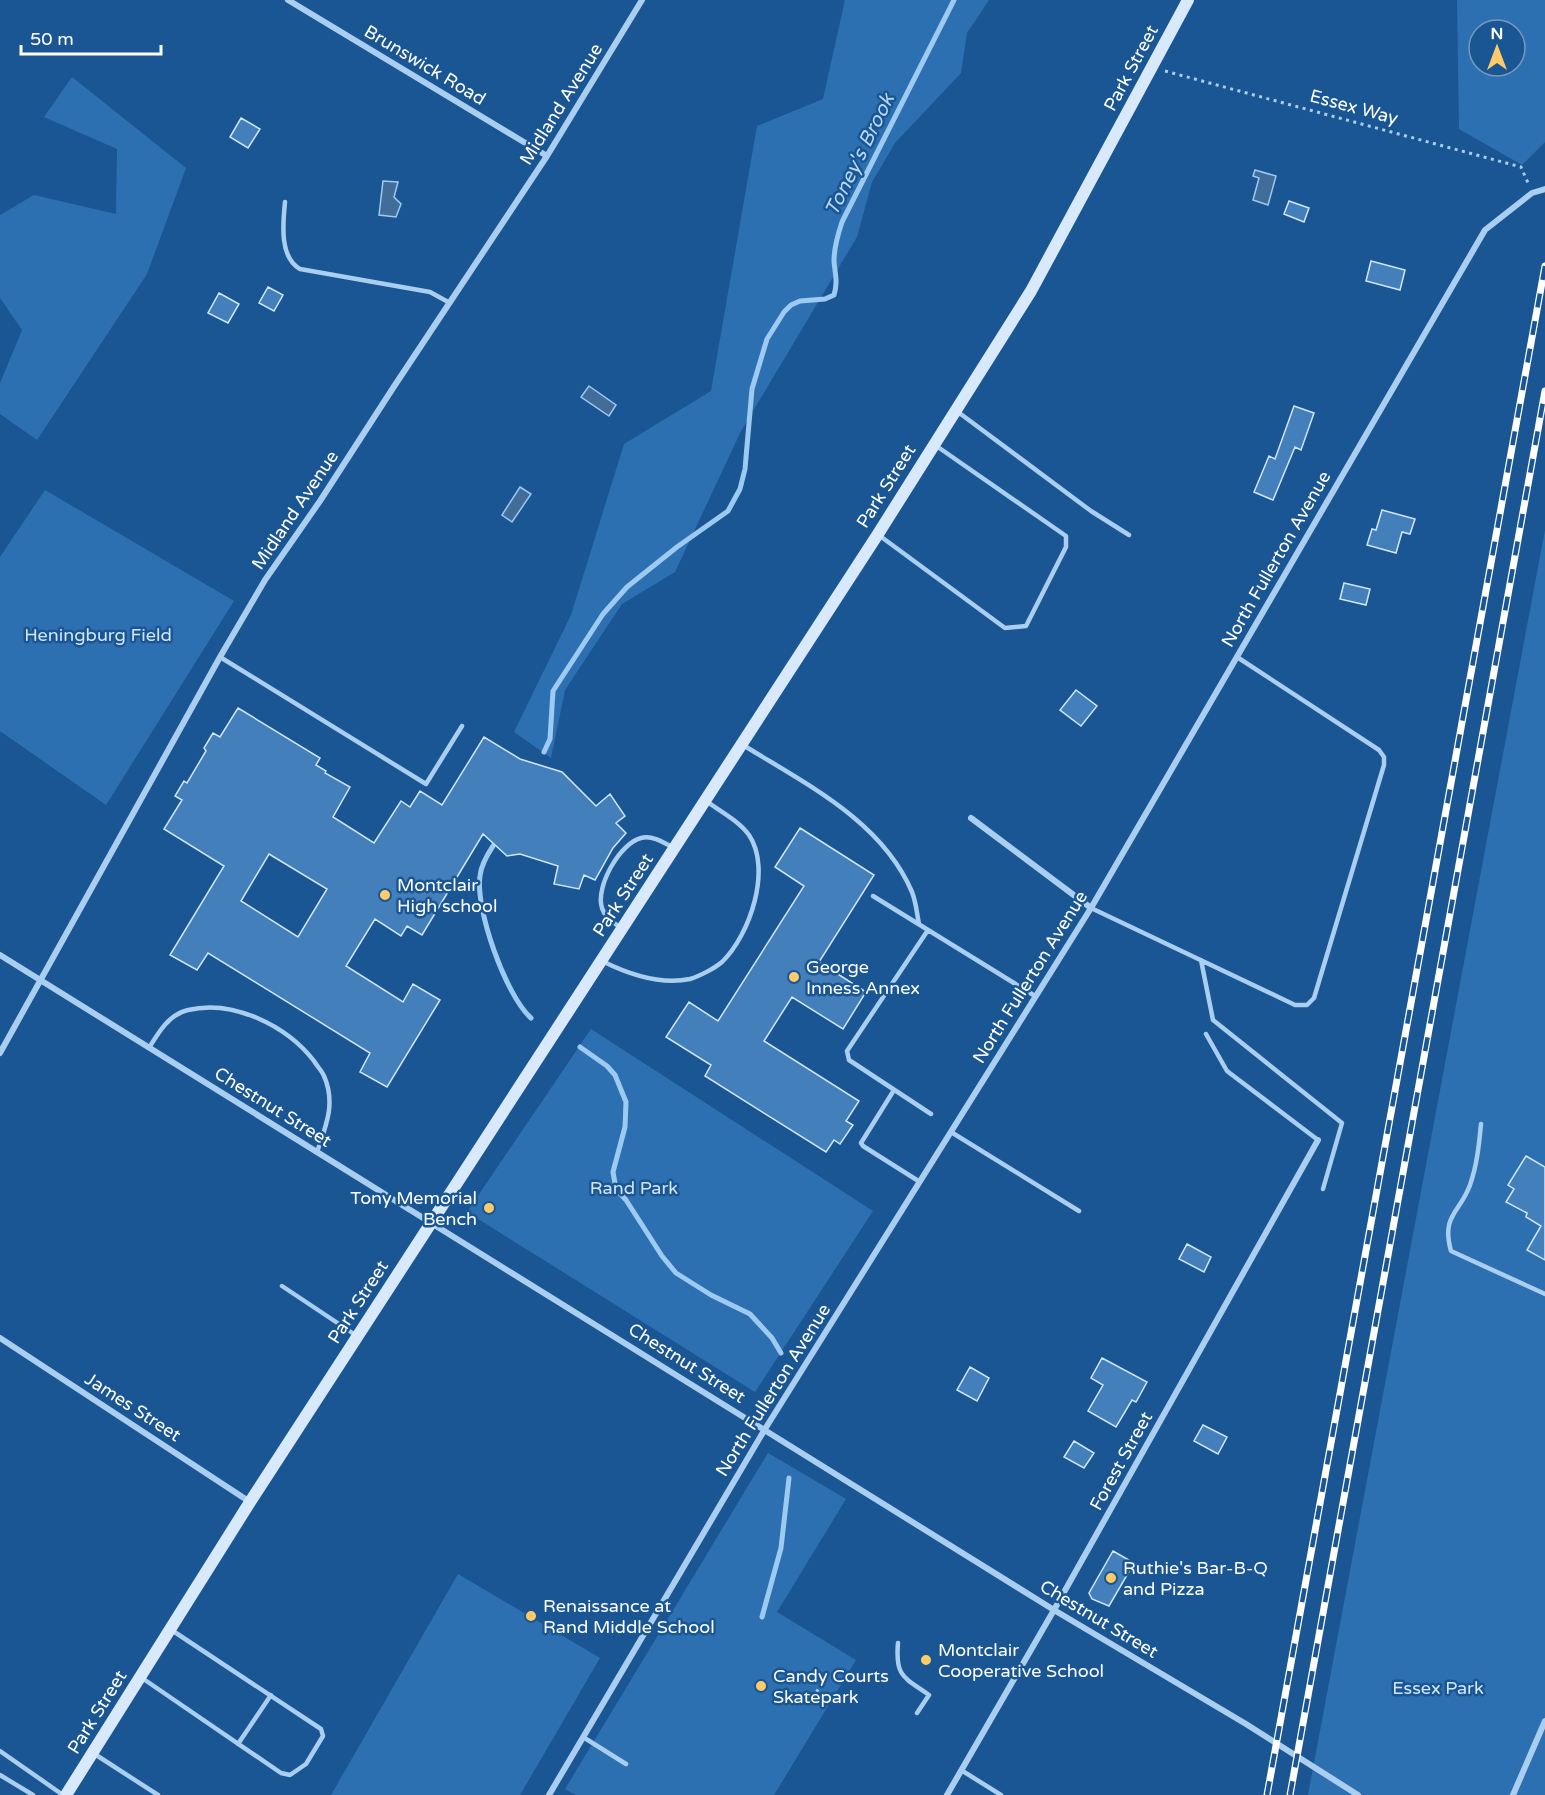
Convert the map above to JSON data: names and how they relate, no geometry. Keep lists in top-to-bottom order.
{
  "streets": {
    "street": [
      "Brunswick Road",
      "Park Street",
      "Midland Avenue",
      "North Fullerton Avenue",
      "Chestnut Street",
      "James Street",
      "Forest Street"
    ],
    "path": ["Essex Way"]
  },
  "crossings": [
    ["Brunswick Road", "Midland Avenue"],
    ["Park Street", "Essex Way"],
    ["Park Street", "Chestnut Street"],
    ["Park Street", "James Street"],
    ["Midland Avenue", "Chestnut Street"],
    ["Essex Way", "North Fullerton Avenue"],
    ["North Fullerton Avenue", "Chestnut Street"],
    ["Chestnut Street", "Forest Street"]
  ],
  "water": ["Toney's Brook"],
  "parks": ["Heningburg Field", "Rand Park", "Essex Park"],
  "places": [
    "Montclair High school",
    "George Inness Annex",
    "Tony Memorial Bench",
    "Ruthie's Bar-B-Q and Pizza",
    "Renaissance at Rand Middle School",
    "Montclair Cooperative School",
    "Candy Courts Skatepark"
  ],
  "scale_bar": "50 m",
  "north": "top"
}
